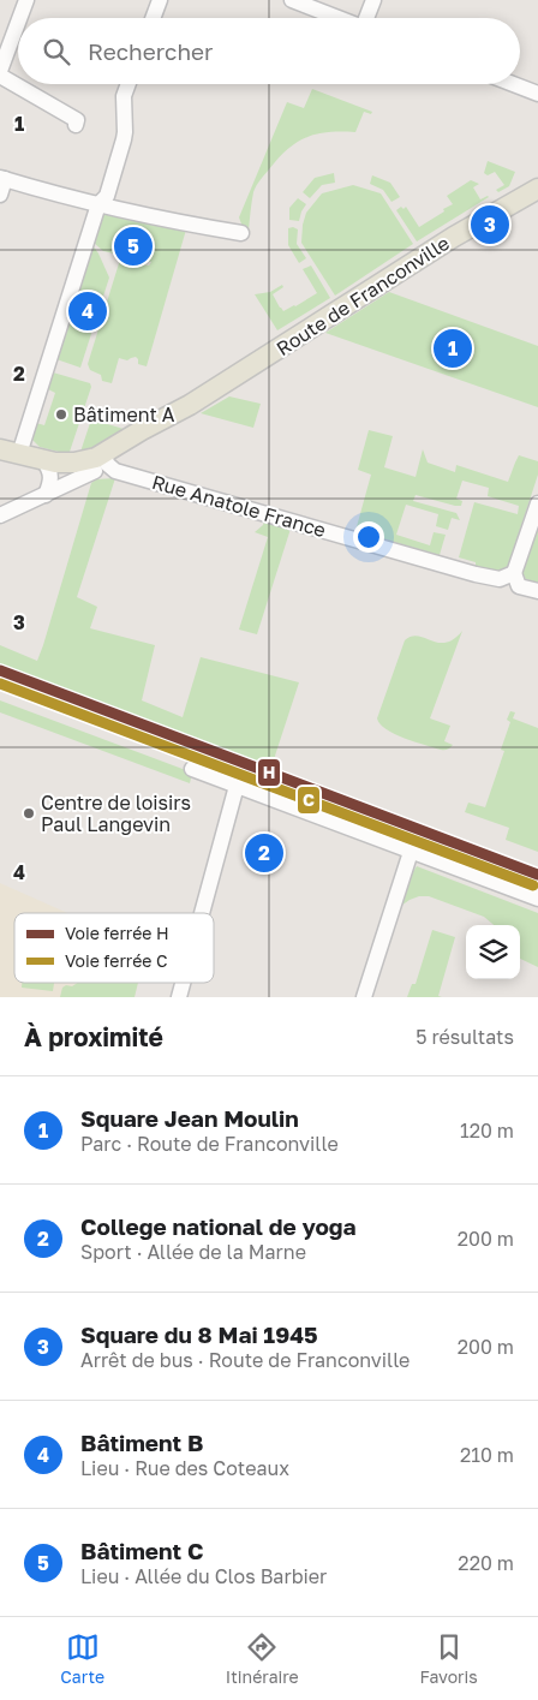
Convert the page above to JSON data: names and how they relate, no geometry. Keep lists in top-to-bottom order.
{
  "streets": {
    "main road": ["Route de Franconville"],
    "street": ["Rue Anatole France"]
  },
  "crossings": [
    ["Route de Franconville", "Rue Anatole France"]
  ],
  "places": ["Bâtiment A", "Centre de loisirs Paul Langevin"],
  "lines": ["rail line H", "rail line C"],
  "legend": ["Voie ferrée H", "Voie ferrée C"],
  "page": {
    "search": "Rechercher",
    "pins": [
      "3",
      "5",
      "4",
      "1",
      "2"
    ],
    "heading": ["À proximité", "5 résultats"],
    "list": [
      {
        "mark": "1",
        "name": "Square Jean Moulin",
        "note": "Parc · Route de Franconville",
        "value": "120 m"
      },
      {
        "mark": "2",
        "name": "College national de yoga",
        "note": "Sport · Allée de la Marne",
        "value": "200 m"
      },
      {
        "mark": "3",
        "name": "Square du 8 Mai 1945",
        "note": "Arrêt de bus · Route de Franconville",
        "value": "200 m"
      },
      {
        "mark": "4",
        "name": "Bâtiment B",
        "note": "Lieu · Rue des Coteaux",
        "value": "210 m"
      },
      {
        "mark": "5",
        "name": "Bâtiment C",
        "note": "Lieu · Allée du Clos Barbier",
        "value": "220 m"
      }
    ],
    "nav": ["Carte", "Itinéraire", "Favoris"]
  },
  "grid": {
    "rows": [
      "1",
      "2",
      "3",
      "4"
    ]
  }
}
